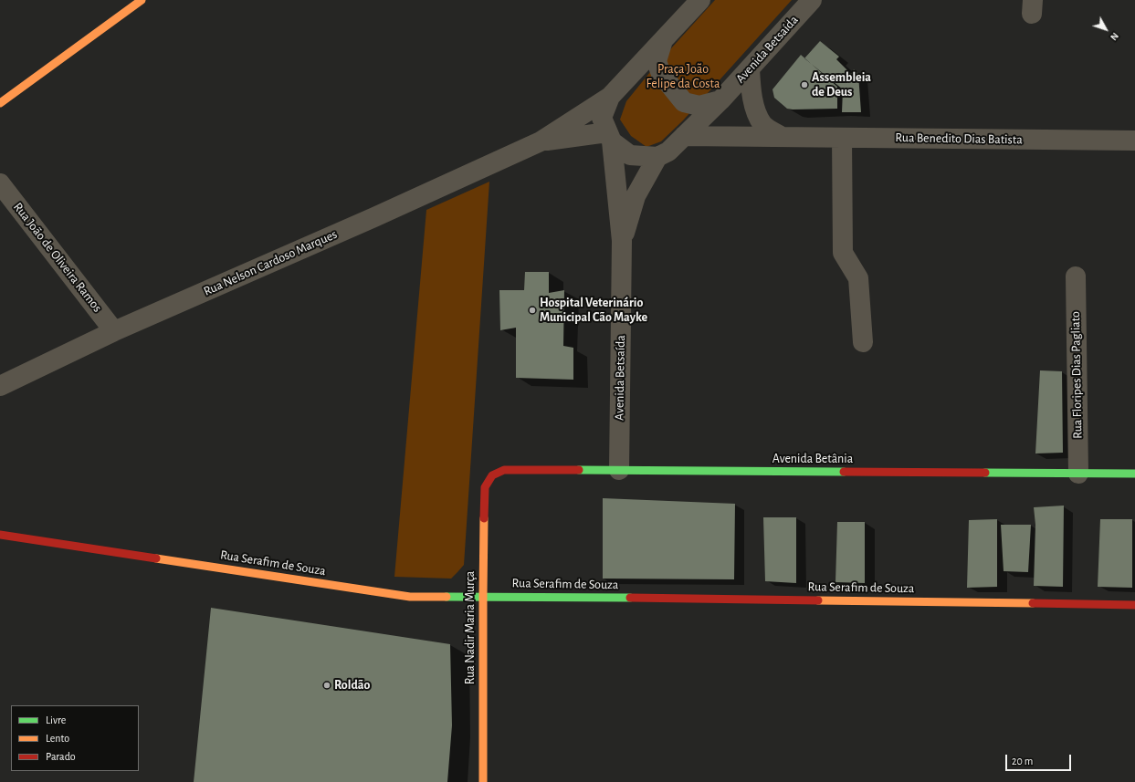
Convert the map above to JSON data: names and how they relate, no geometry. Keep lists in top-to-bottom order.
{
  "streets": {
    "street": [
      "Avenida Betsaída",
      "Rua Benedito Dias Batista",
      "Rua João de Oliveira Ramos",
      "Rua Nelson Cardoso Marques",
      "Rua Floripes Dias Pagliato",
      "Avenida Betânia",
      "Rua Serafim de Souza",
      "Rua Nadir Maria Murça"
    ]
  },
  "crossings": [
    ["Avenida Betsaída", "Rua Benedito Dias Batista"],
    ["Avenida Betsaída", "Rua Nelson Cardoso Marques"],
    ["Avenida Betsaída", "Avenida Betânia"],
    ["Rua João de Oliveira Ramos", "Rua Nelson Cardoso Marques"],
    ["Rua Floripes Dias Pagliato", "Avenida Betânia"],
    ["Avenida Betânia", "Rua Nadir Maria Murça"],
    ["Rua Serafim de Souza", "Rua Nadir Maria Murça"]
  ],
  "parks": ["Praça João Felipe da Costa"],
  "places": ["Assembleia de Deus", "Hospital Veterinário Municipal Cão Mayke", "Roldão"],
  "legend": ["Livre", "Lento", "Parado"],
  "scale_bar": "20 m",
  "north": "bottom right"
}
